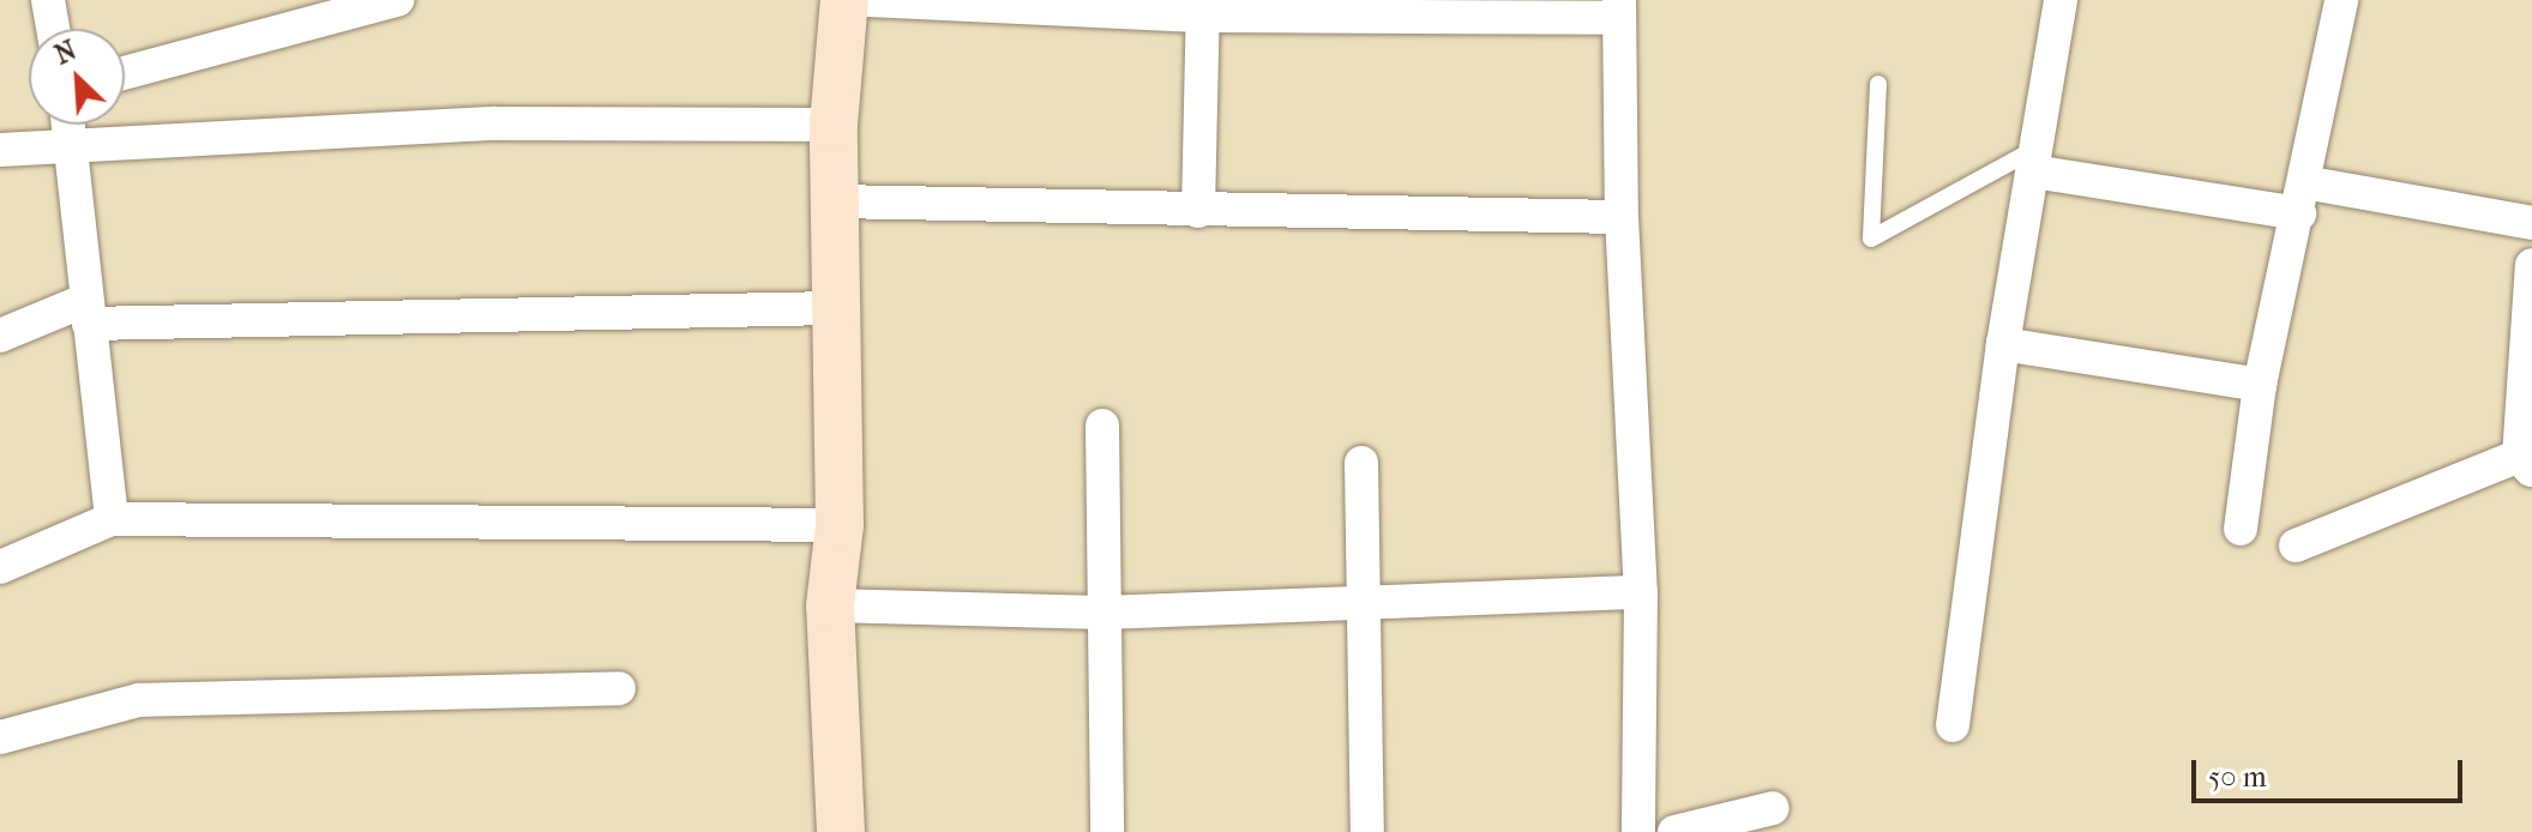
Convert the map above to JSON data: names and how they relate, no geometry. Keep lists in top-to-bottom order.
{
  "scale_bar": "50 m",
  "north": "top left"
}
